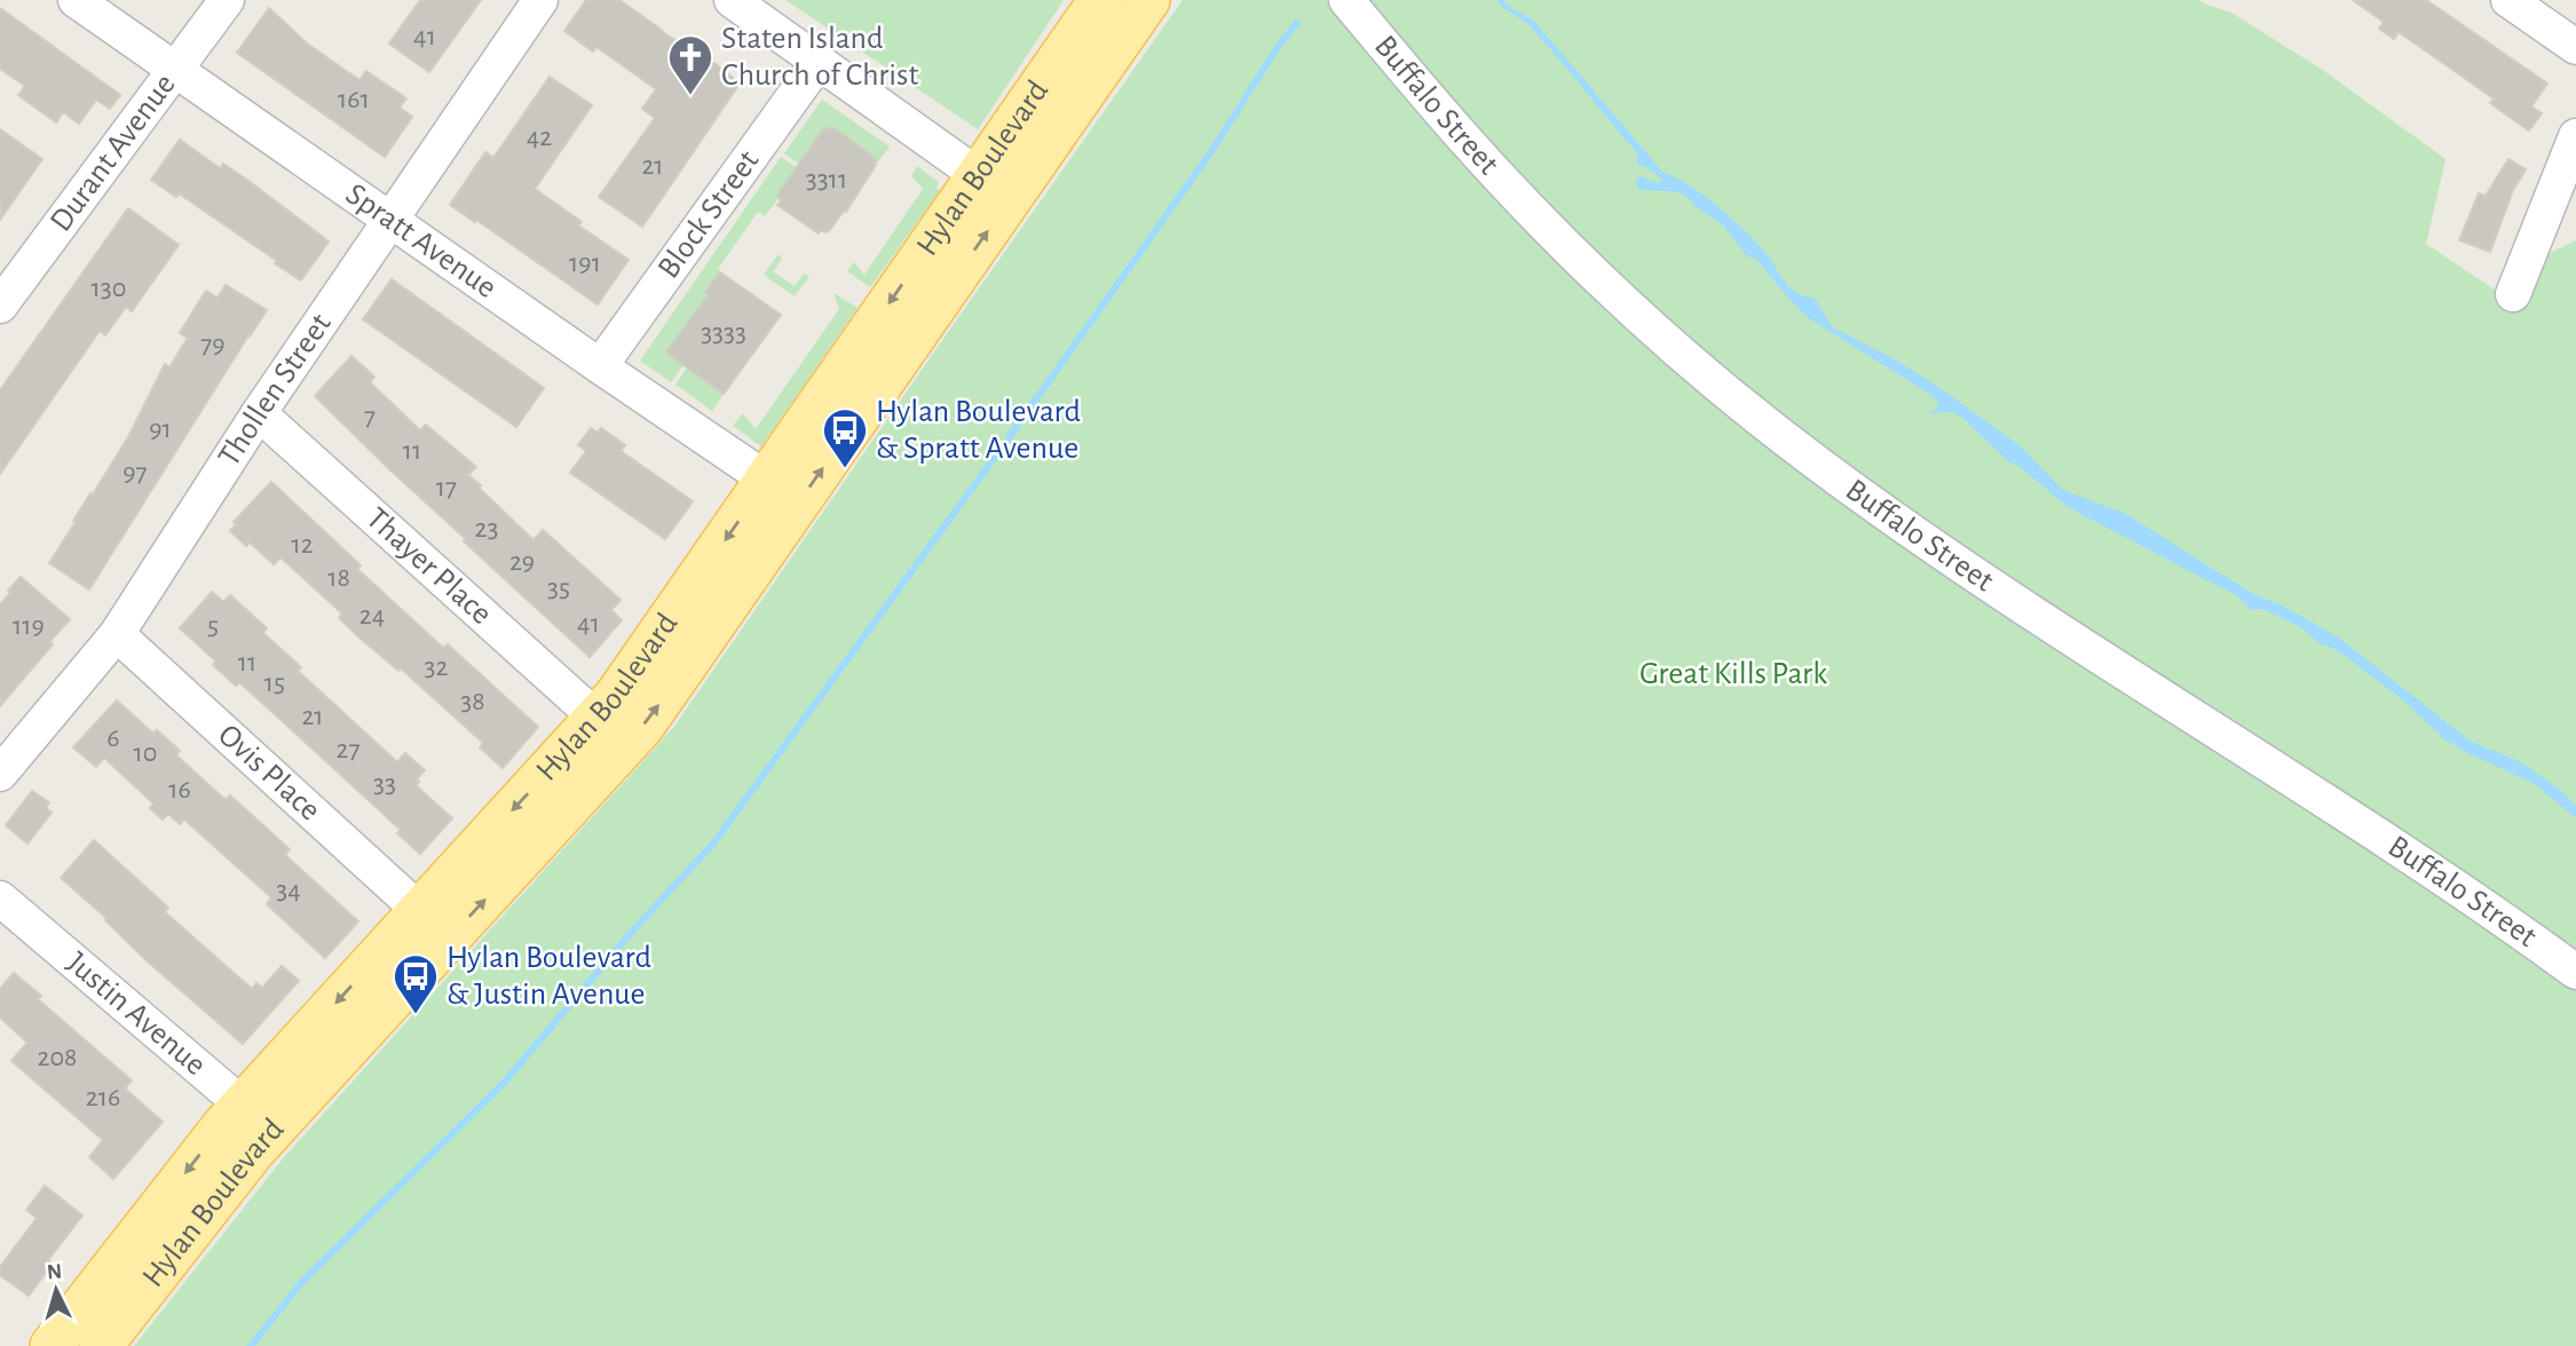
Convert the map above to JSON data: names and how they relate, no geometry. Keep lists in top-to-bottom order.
{
  "streets": {
    "main road": ["Hylan Boulevard"],
    "street": [
      "Buffalo Street",
      "Durant Avenue",
      "Block Street",
      "Spratt Avenue",
      "Thollen Street",
      "Thayer Place",
      "Ovis Place",
      "Justin Avenue"
    ]
  },
  "crossings": [
    ["Durant Avenue", "Spratt Avenue"],
    ["Hylan Boulevard", "Spratt Avenue"],
    ["Hylan Boulevard", "Thayer Place"],
    ["Hylan Boulevard", "Ovis Place"],
    ["Hylan Boulevard", "Justin Avenue"],
    ["Block Street", "Spratt Avenue"],
    ["Spratt Avenue", "Thollen Street"],
    ["Thollen Street", "Thayer Place"],
    ["Thollen Street", "Ovis Place"]
  ],
  "parks": ["Great Kills Park"],
  "places": {
    "church": ["Staten Island Church of Christ"],
    "bus stop": ["Hylan Boulevard & Spratt Avenue", "Hylan Boulevard & Justin Avenue"]
  },
  "house_numbers": [
    "41",
    "161",
    "42",
    "21",
    "3311",
    "191",
    "130",
    "3333",
    "79",
    "7",
    "91",
    "11",
    "97",
    "17",
    "23",
    "12",
    "29",
    "18",
    "35",
    "24",
    "41",
    "119",
    "5",
    "11",
    "32",
    "15",
    "38",
    "21",
    "6",
    "27",
    "10",
    "33",
    "16",
    "34",
    "208",
    "216"
  ],
  "north": "top"
}
